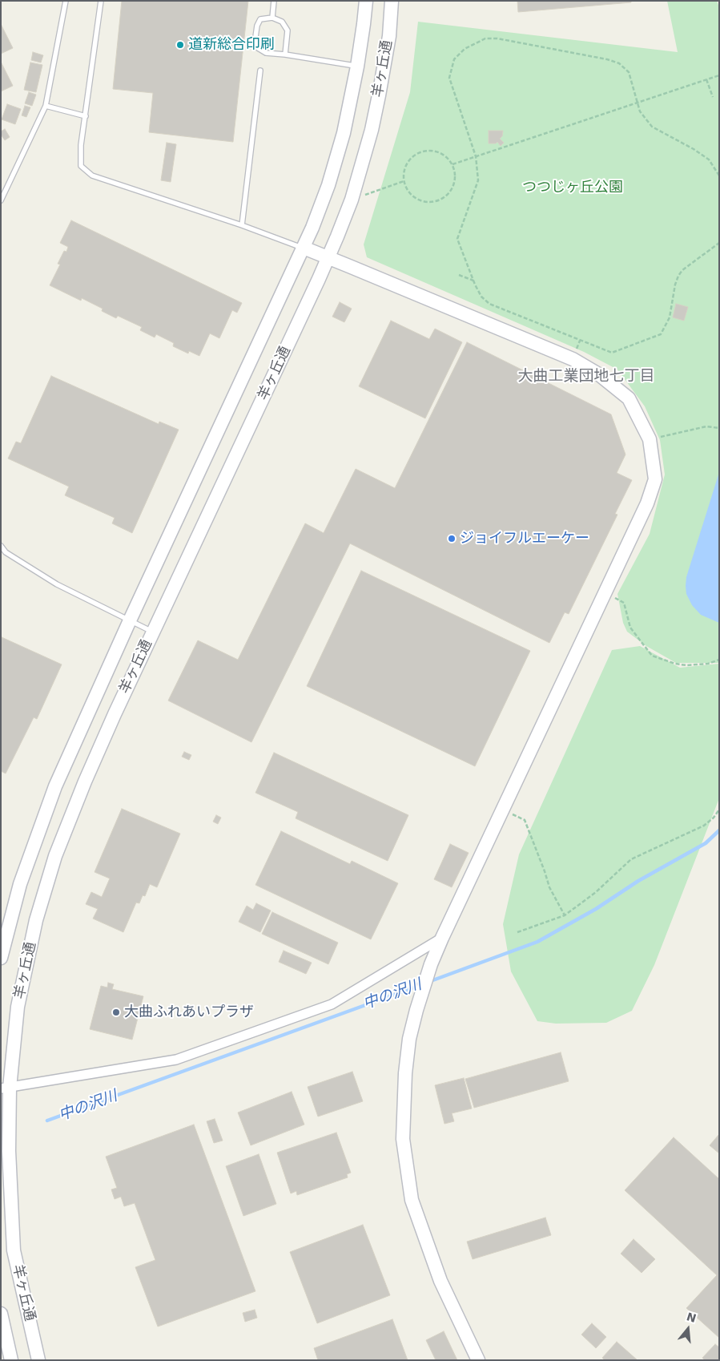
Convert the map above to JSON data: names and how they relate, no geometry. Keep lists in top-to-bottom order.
{
  "streets": {
    "main road": ["羊ヶ丘通"]
  },
  "districts": ["大曲工業団地七丁目"],
  "water": ["中の沢川"],
  "parks": ["つつじヶ丘公園"],
  "places": ["道新総合印刷", "ジョイフルエーケー", "大曲ふれあいプラザ"],
  "north": "top"
}
